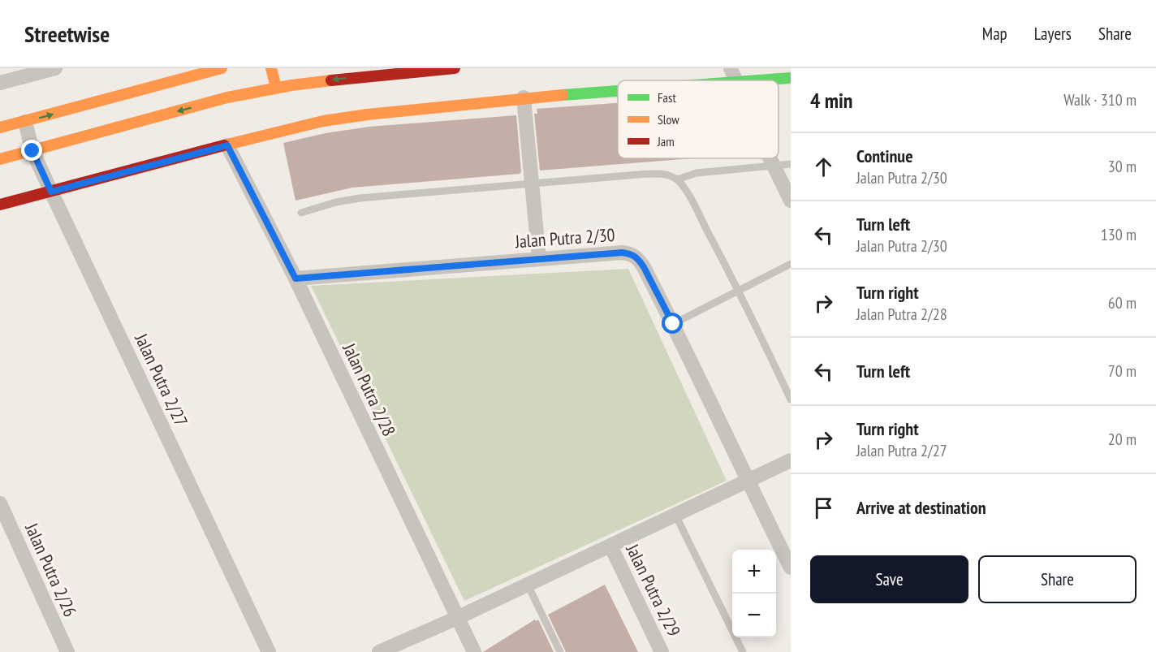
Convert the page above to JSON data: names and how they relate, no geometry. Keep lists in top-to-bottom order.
{
  "streets": {
    "street": [
      "Jalan Putra 2/30",
      "Jalan Putra 2/27",
      "Jalan Putra 2/28",
      "Jalan Putra 2/26",
      "Jalan Putra 2/29"
    ]
  },
  "crossings": [
    ["Jalan Putra 2/30", "Jalan Putra 2/28"]
  ],
  "legend": ["Fast", "Slow", "Jam"],
  "page": {
    "header": "Streetwise",
    "nav": ["Map", "Layers", "Share"],
    "heading": ["4 min", "Walk · 310 m"],
    "list": [
      ["Continue", "Jalan Putra 2/30", "30 m"],
      ["Turn left", "Jalan Putra 2/30", "130 m"],
      ["Turn right", "Jalan Putra 2/28", "60 m"],
      ["Turn left", "70 m"],
      ["Turn right", "Jalan Putra 2/27", "20 m"],
      "Arrive at destination"
    ],
    "buttons": ["Save", "Share"],
    "map_buttons": ["+", "−"]
  }
}
